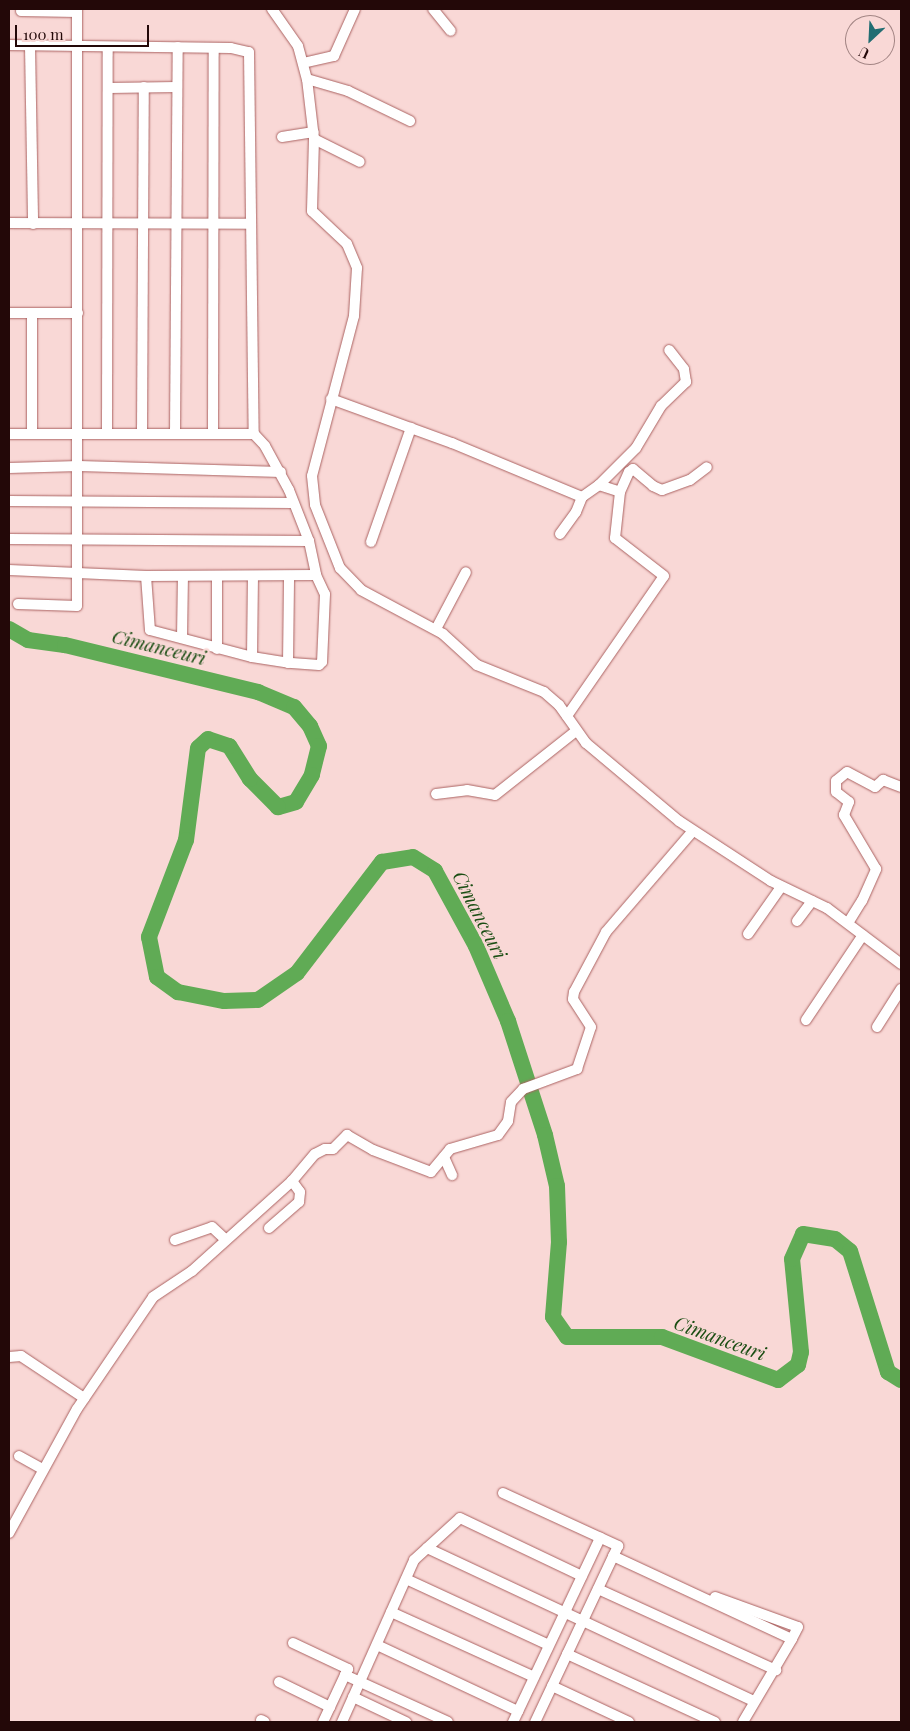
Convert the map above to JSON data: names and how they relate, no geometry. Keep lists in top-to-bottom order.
{
  "water": ["Cimanceuri"],
  "scale_bar": "100 m",
  "north": "bottom left"
}
